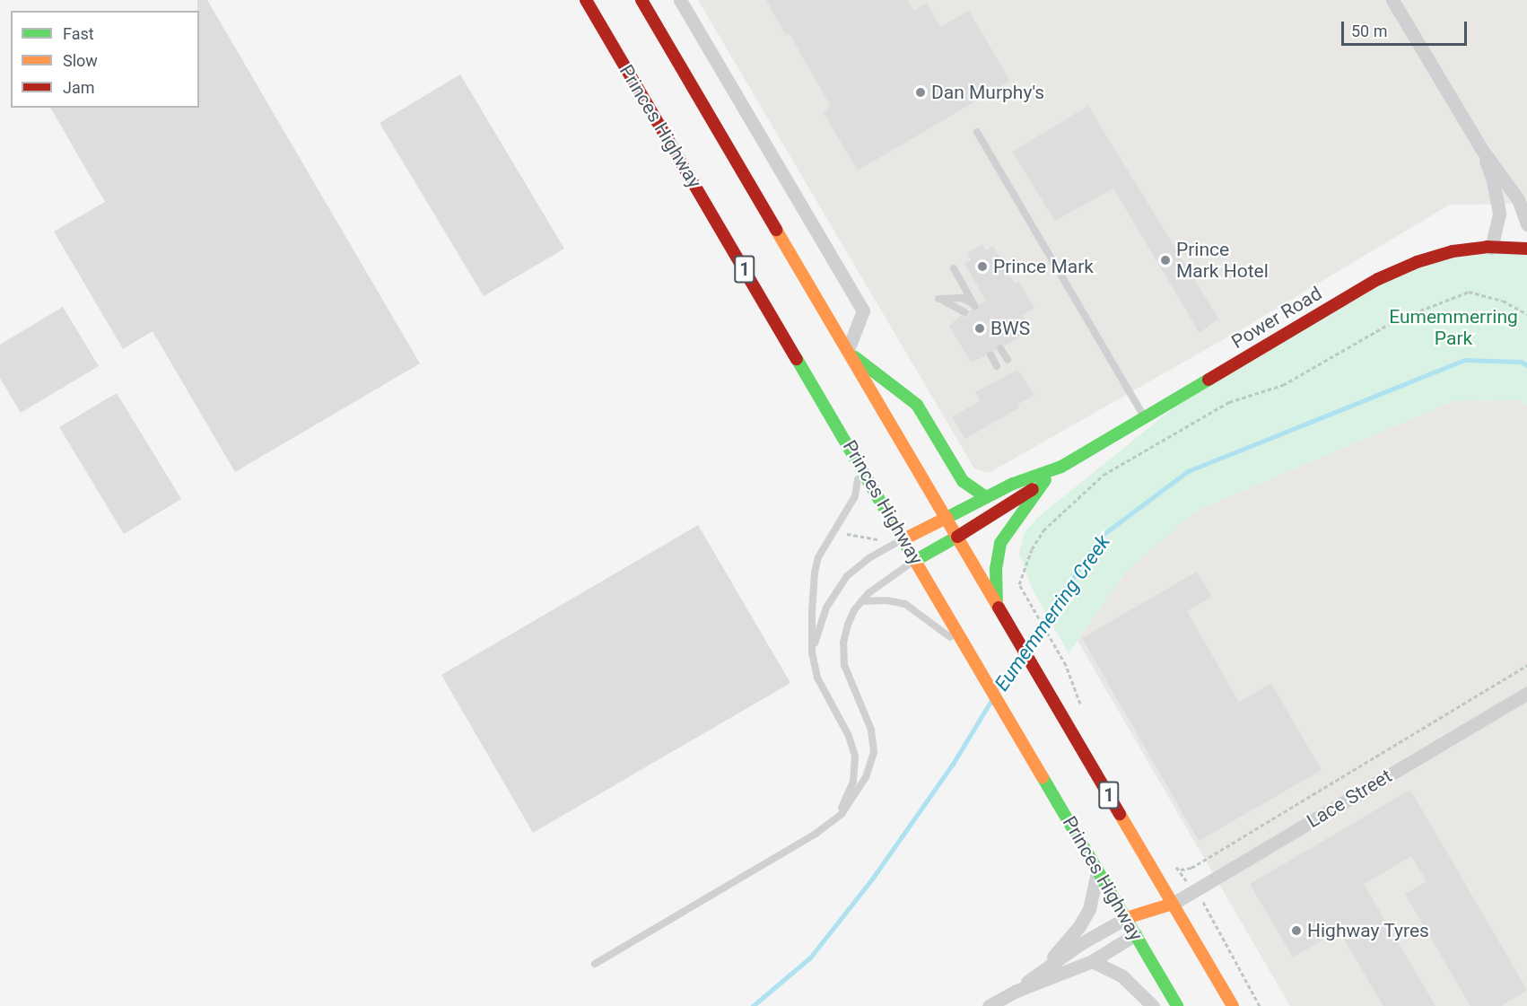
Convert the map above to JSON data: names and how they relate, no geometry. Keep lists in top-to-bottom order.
{
  "streets": {
    "main road": ["Princes Highway", "1", "Power Road"],
    "street": ["Lace Street"]
  },
  "crossings": [
    ["Princes Highway", "Power Road"],
    ["1", "Power Road"],
    ["1", "Lace Street"]
  ],
  "water": ["Eumemmerring Creek"],
  "parks": ["Eumemmerring Park"],
  "places": [
    "Dan Murphy's",
    "Prince Mark Hotel",
    "Prince Mark",
    "BWS",
    "Highway Tyres"
  ],
  "legend": ["Fast", "Slow", "Jam"],
  "scale_bar": "50 m"
}
